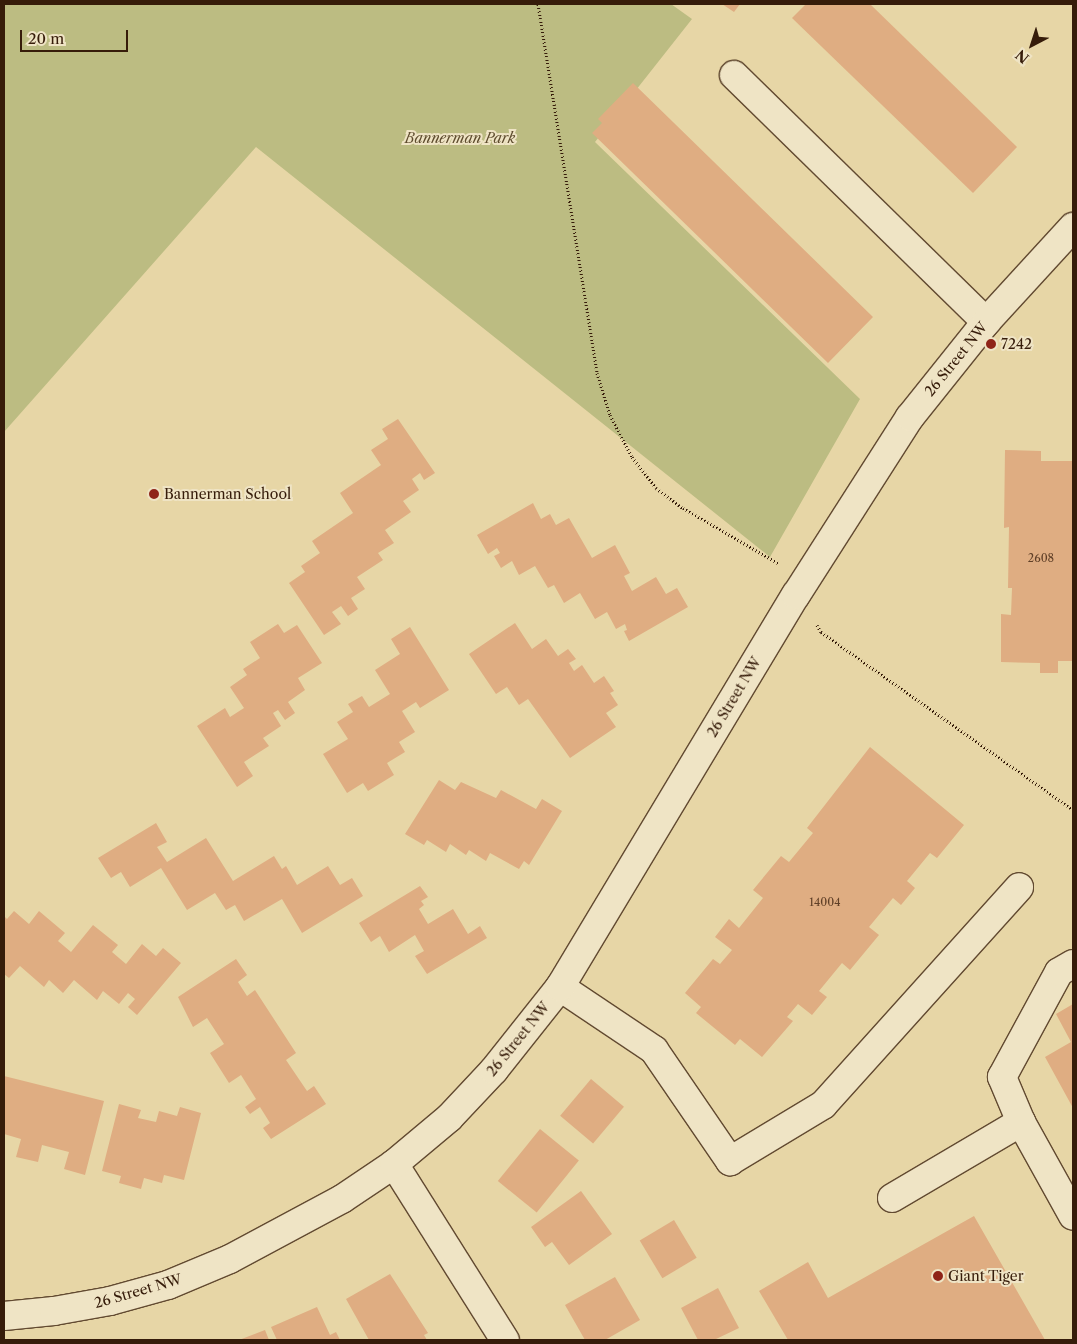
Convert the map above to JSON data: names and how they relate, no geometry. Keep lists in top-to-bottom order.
{
  "streets": {
    "street": ["26 Street NW"]
  },
  "parks": ["Bannerman Park"],
  "places": ["7242", "Bannerman School", "Giant Tiger"],
  "house_numbers": ["2608", "14004"],
  "scale_bar": "20 m",
  "north": "bottom left"
}
